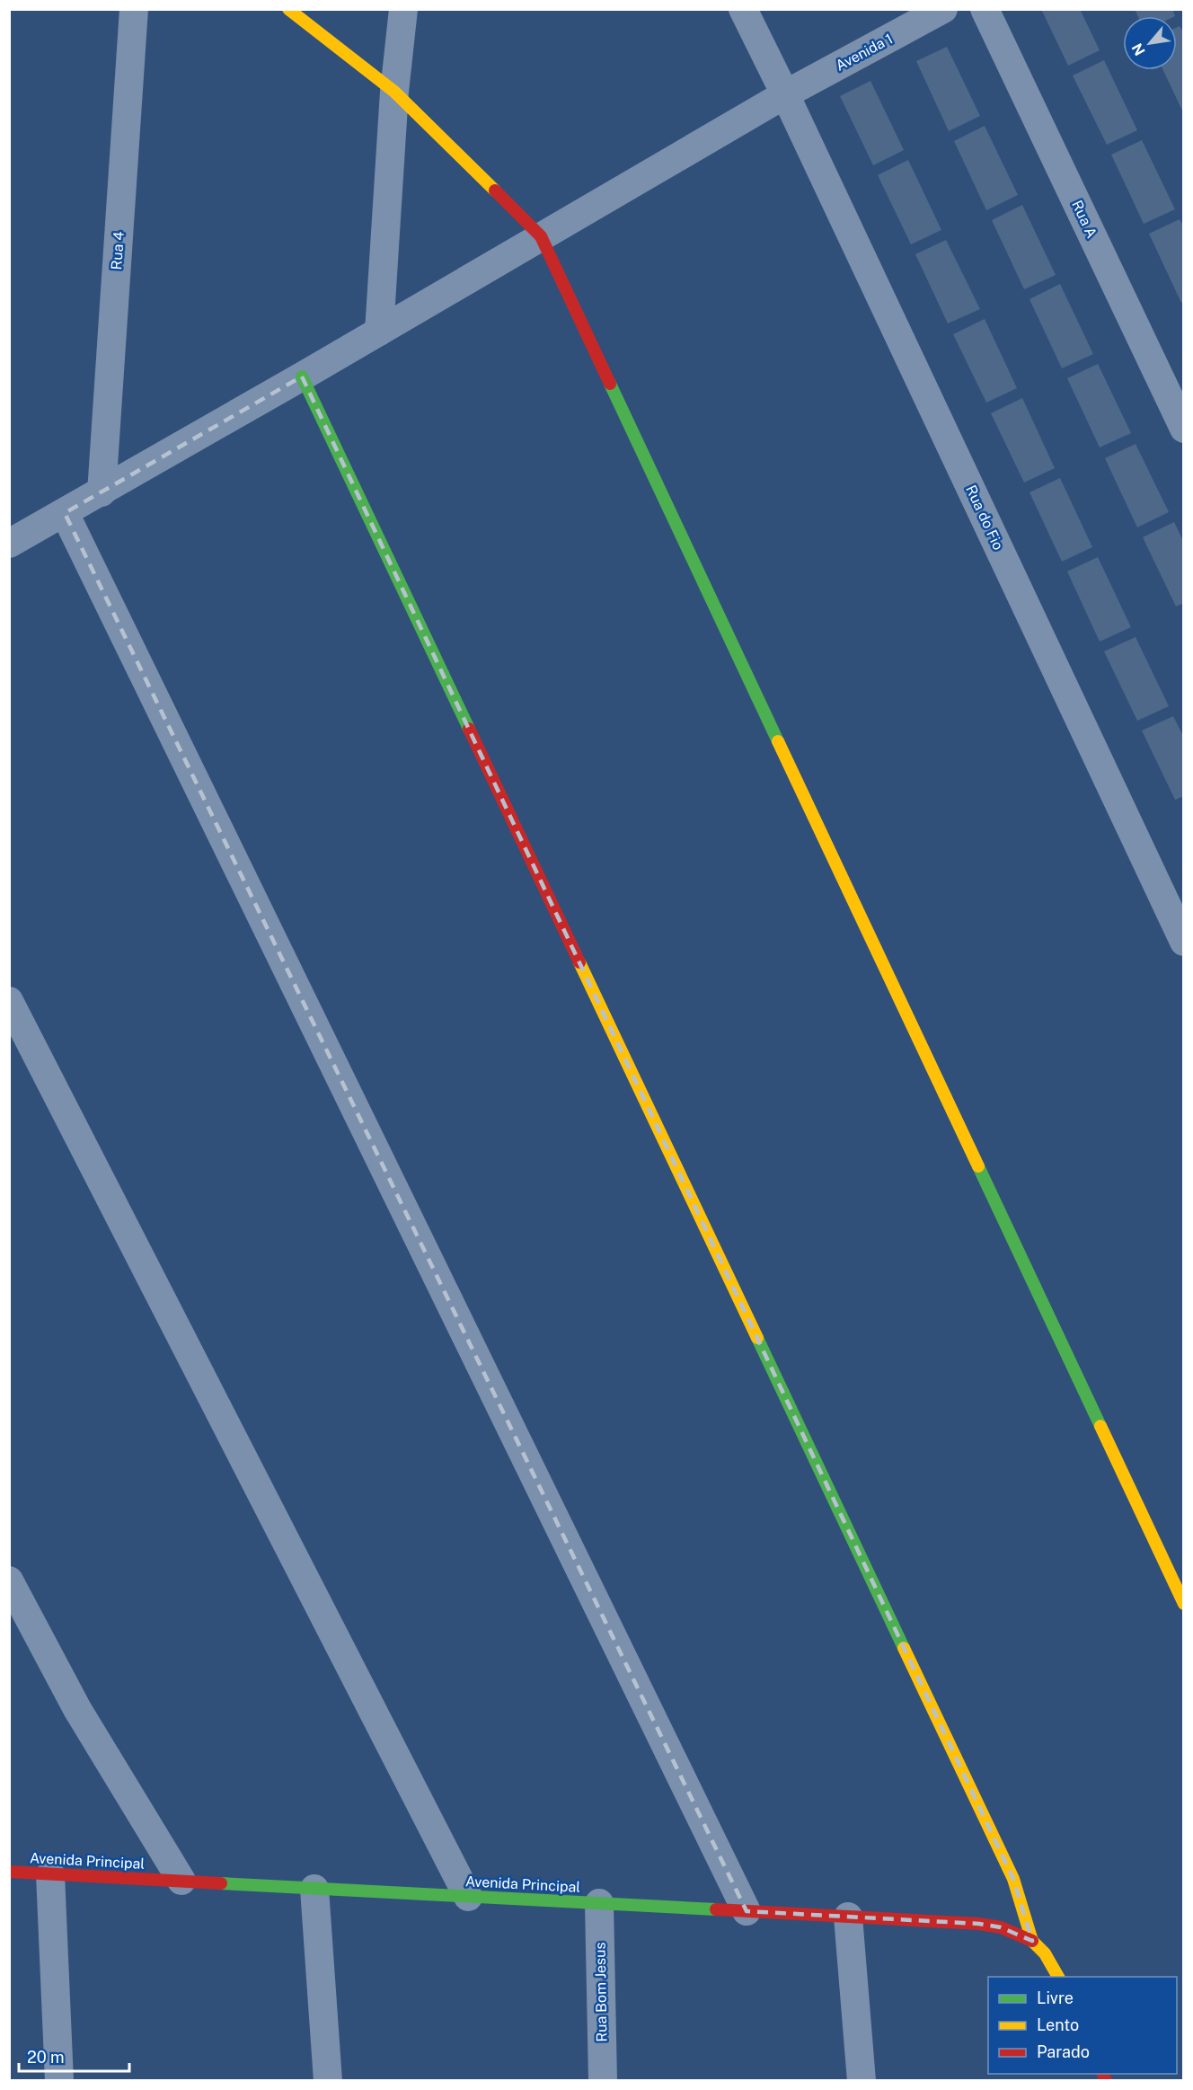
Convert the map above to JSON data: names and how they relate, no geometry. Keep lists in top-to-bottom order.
{
  "streets": {
    "street": [
      "Avenida 1",
      "Rua A",
      "Rua 4",
      "Rua do Fio",
      "Avenida Principal",
      "Rua Bom Jesus"
    ]
  },
  "crossings": [
    ["Avenida 1", "Rua 4"],
    ["Avenida 1", "Rua do Fio"],
    ["Avenida Principal", "Rua Bom Jesus"]
  ],
  "legend": ["Livre", "Lento", "Parado"],
  "scale_bar": "20 m",
  "north": "bottom left"
}
